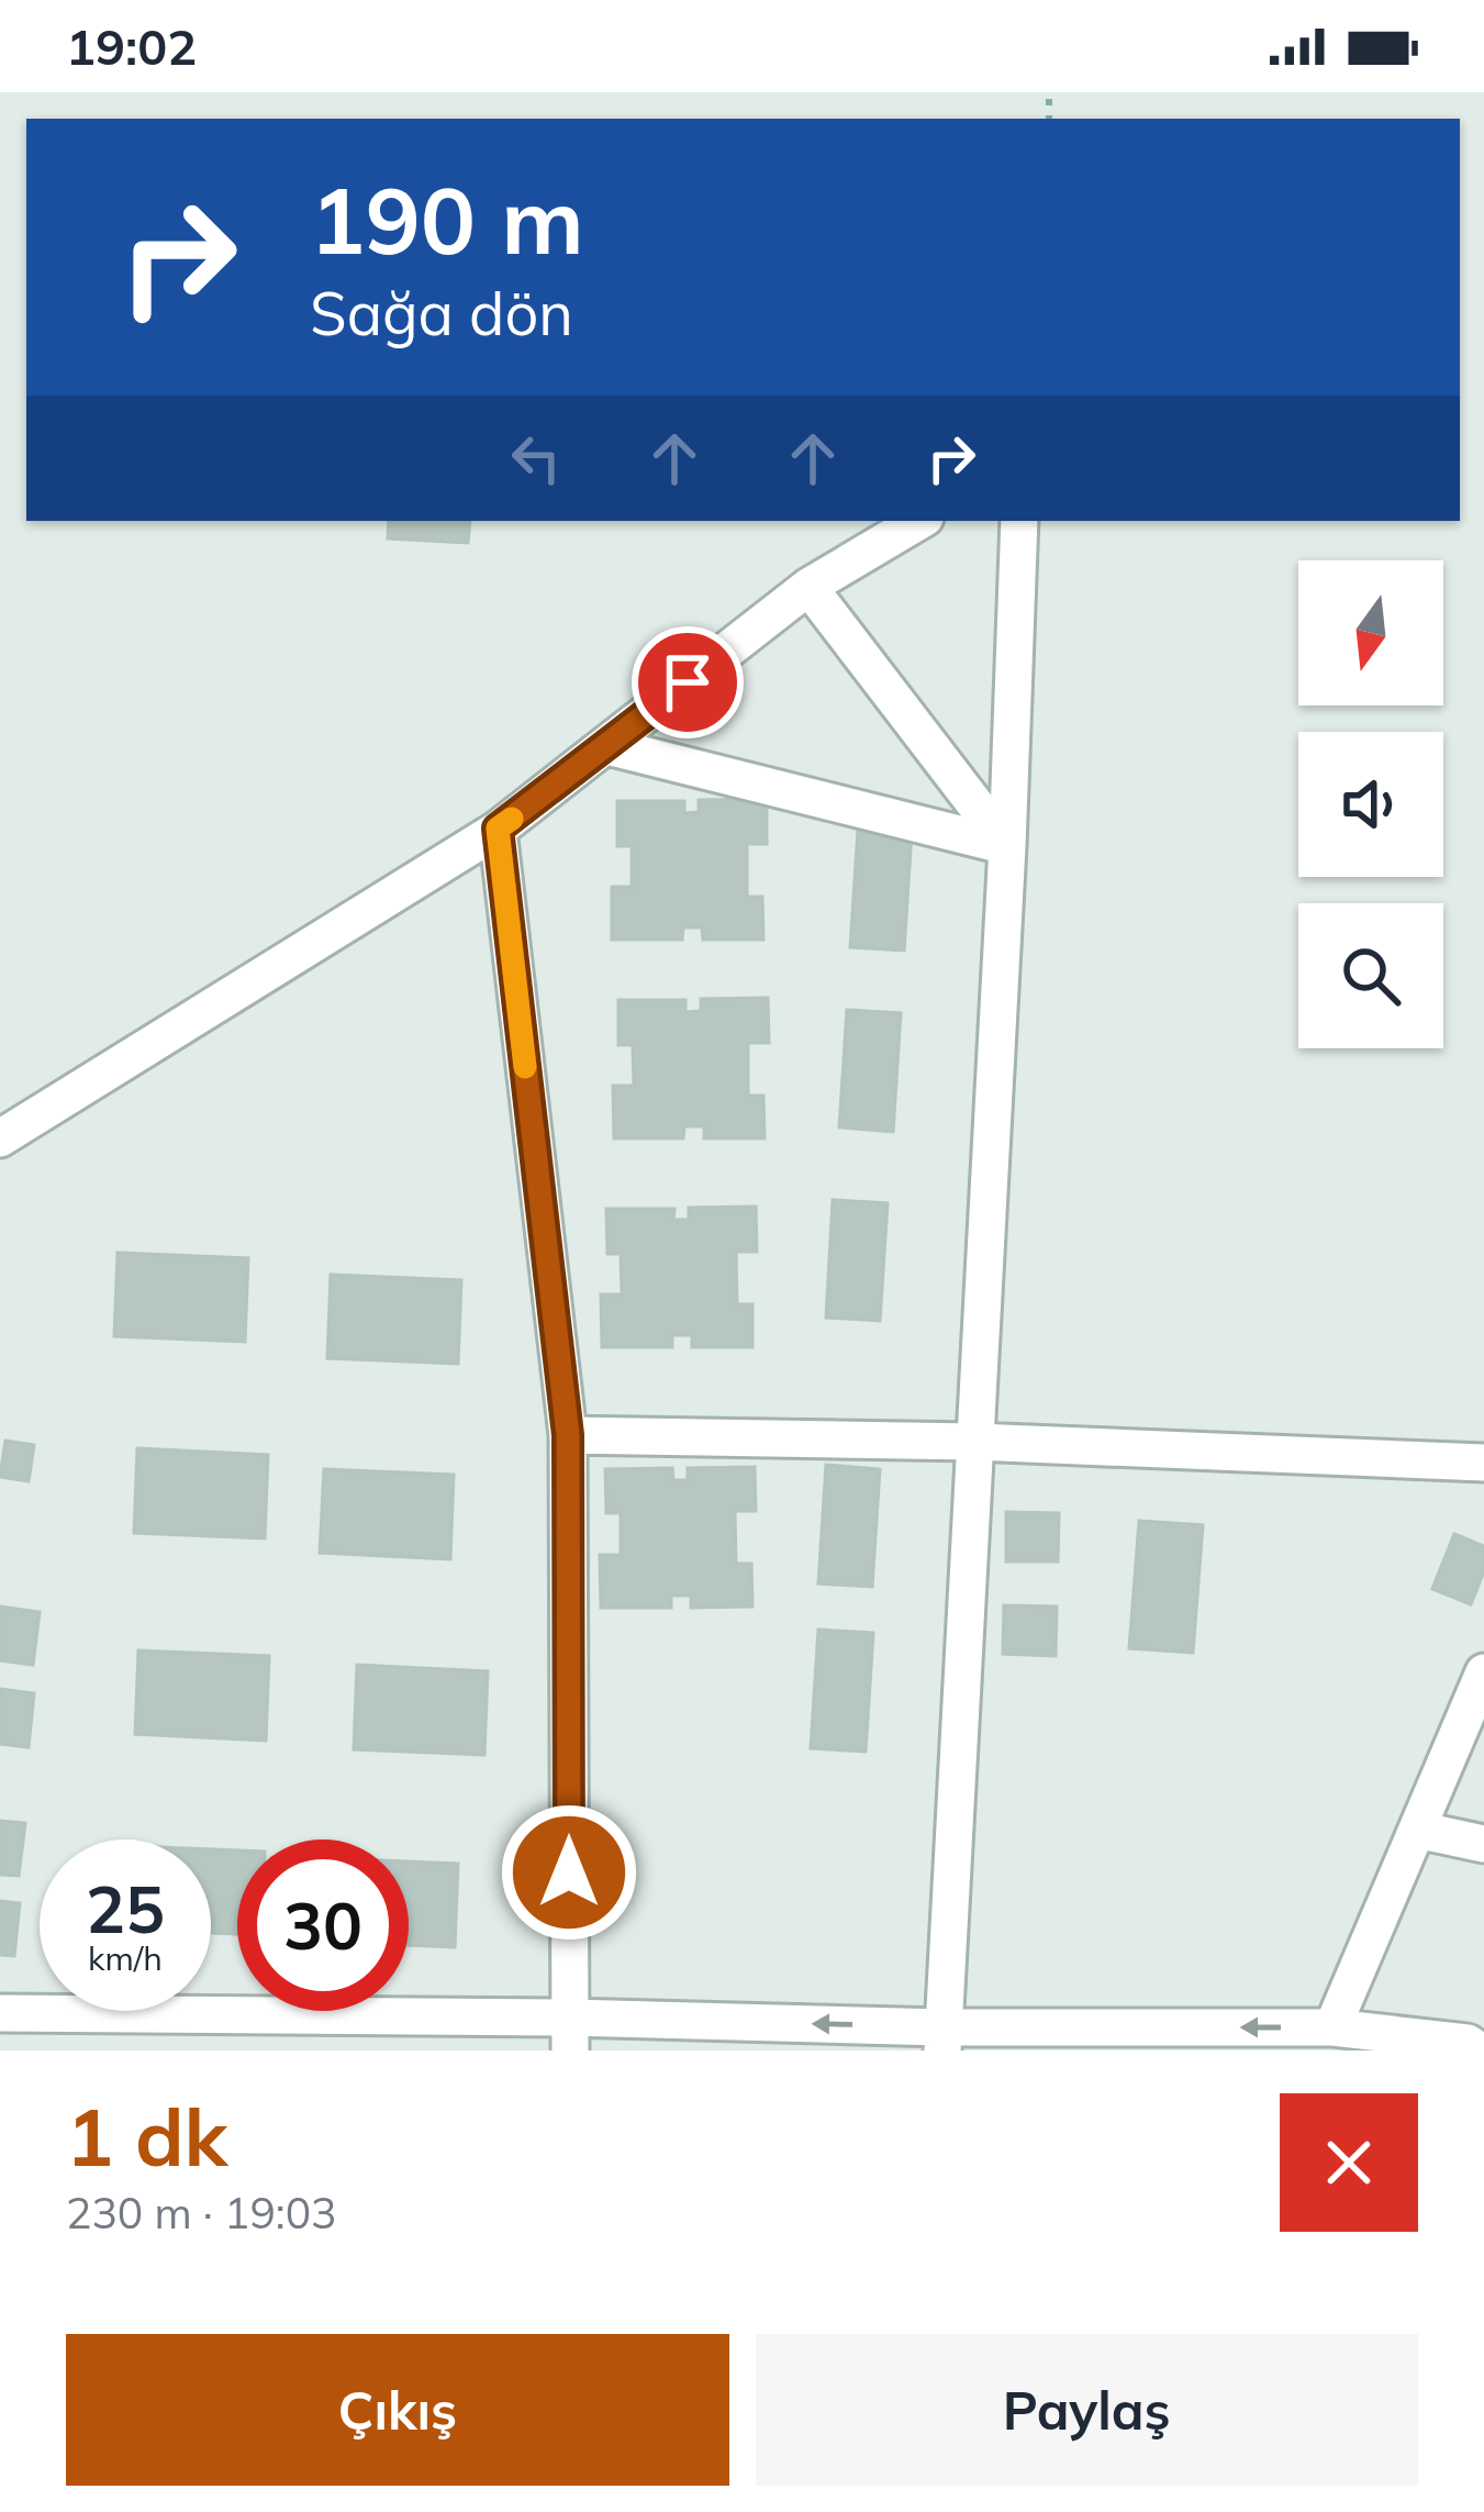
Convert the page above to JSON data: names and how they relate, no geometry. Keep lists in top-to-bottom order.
{
  "north": "bottom",
  "page": {
    "status": "19:02",
    "turn": ["190 m", "Sağa dön"],
    "speed": "25 km/h",
    "limit": "30",
    "heading": ["1 dk", "230 m · 19:03"],
    "buttons": ["Çıkış", "Paylaş"]
  }
}
